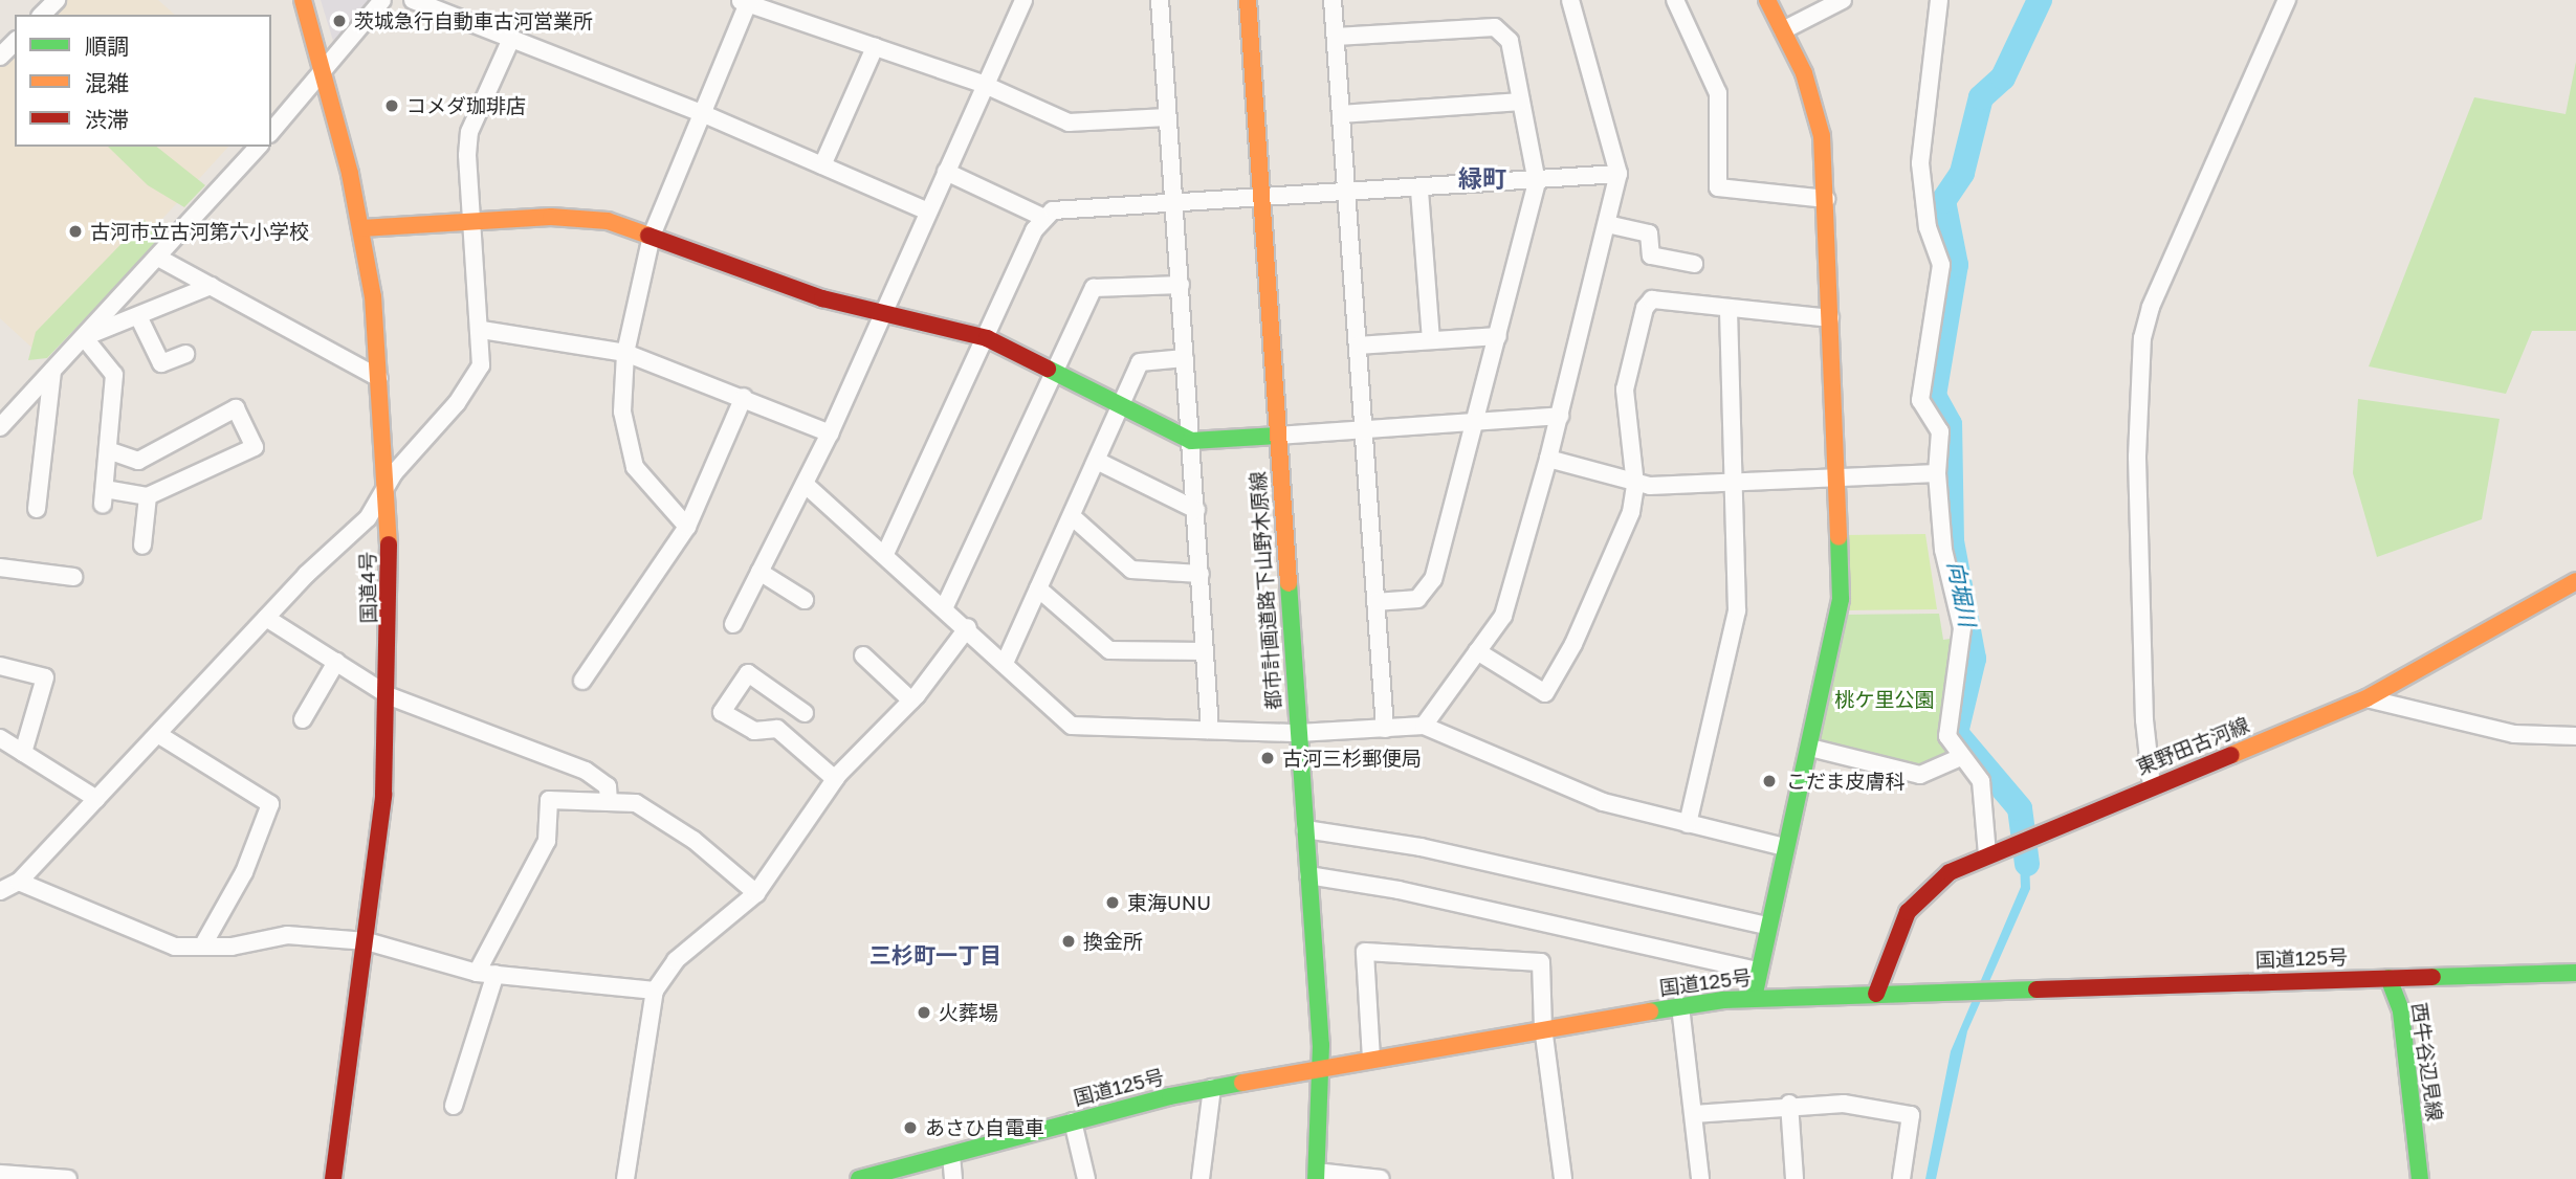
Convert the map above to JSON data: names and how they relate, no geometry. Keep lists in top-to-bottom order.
{
  "streets": {
    "main road": [
      "国道4号",
      "都市計画道路下山野木原線",
      "東野田古河線",
      "国道125号",
      "西牛谷辺見線"
    ]
  },
  "crossings": [
    ["都市計画道路下山野木原線", "国道125号"],
    ["東野田古河線", "国道125号"],
    ["国道125号", "西牛谷辺見線"]
  ],
  "districts": ["緑町", "三杉町一丁目"],
  "water": ["向堀川"],
  "parks": ["桃ケ里公園"],
  "places": [
    "茨城急行自動車古河営業所",
    "コメダ珈琲店",
    "古河市立古河第六小学校",
    "古河三杉郵便局",
    "こだま皮膚科",
    "東海UNU",
    "換金所",
    "火葬場",
    "あさひ自電車"
  ],
  "legend": ["順調", "混雑", "渋滞"]
}
